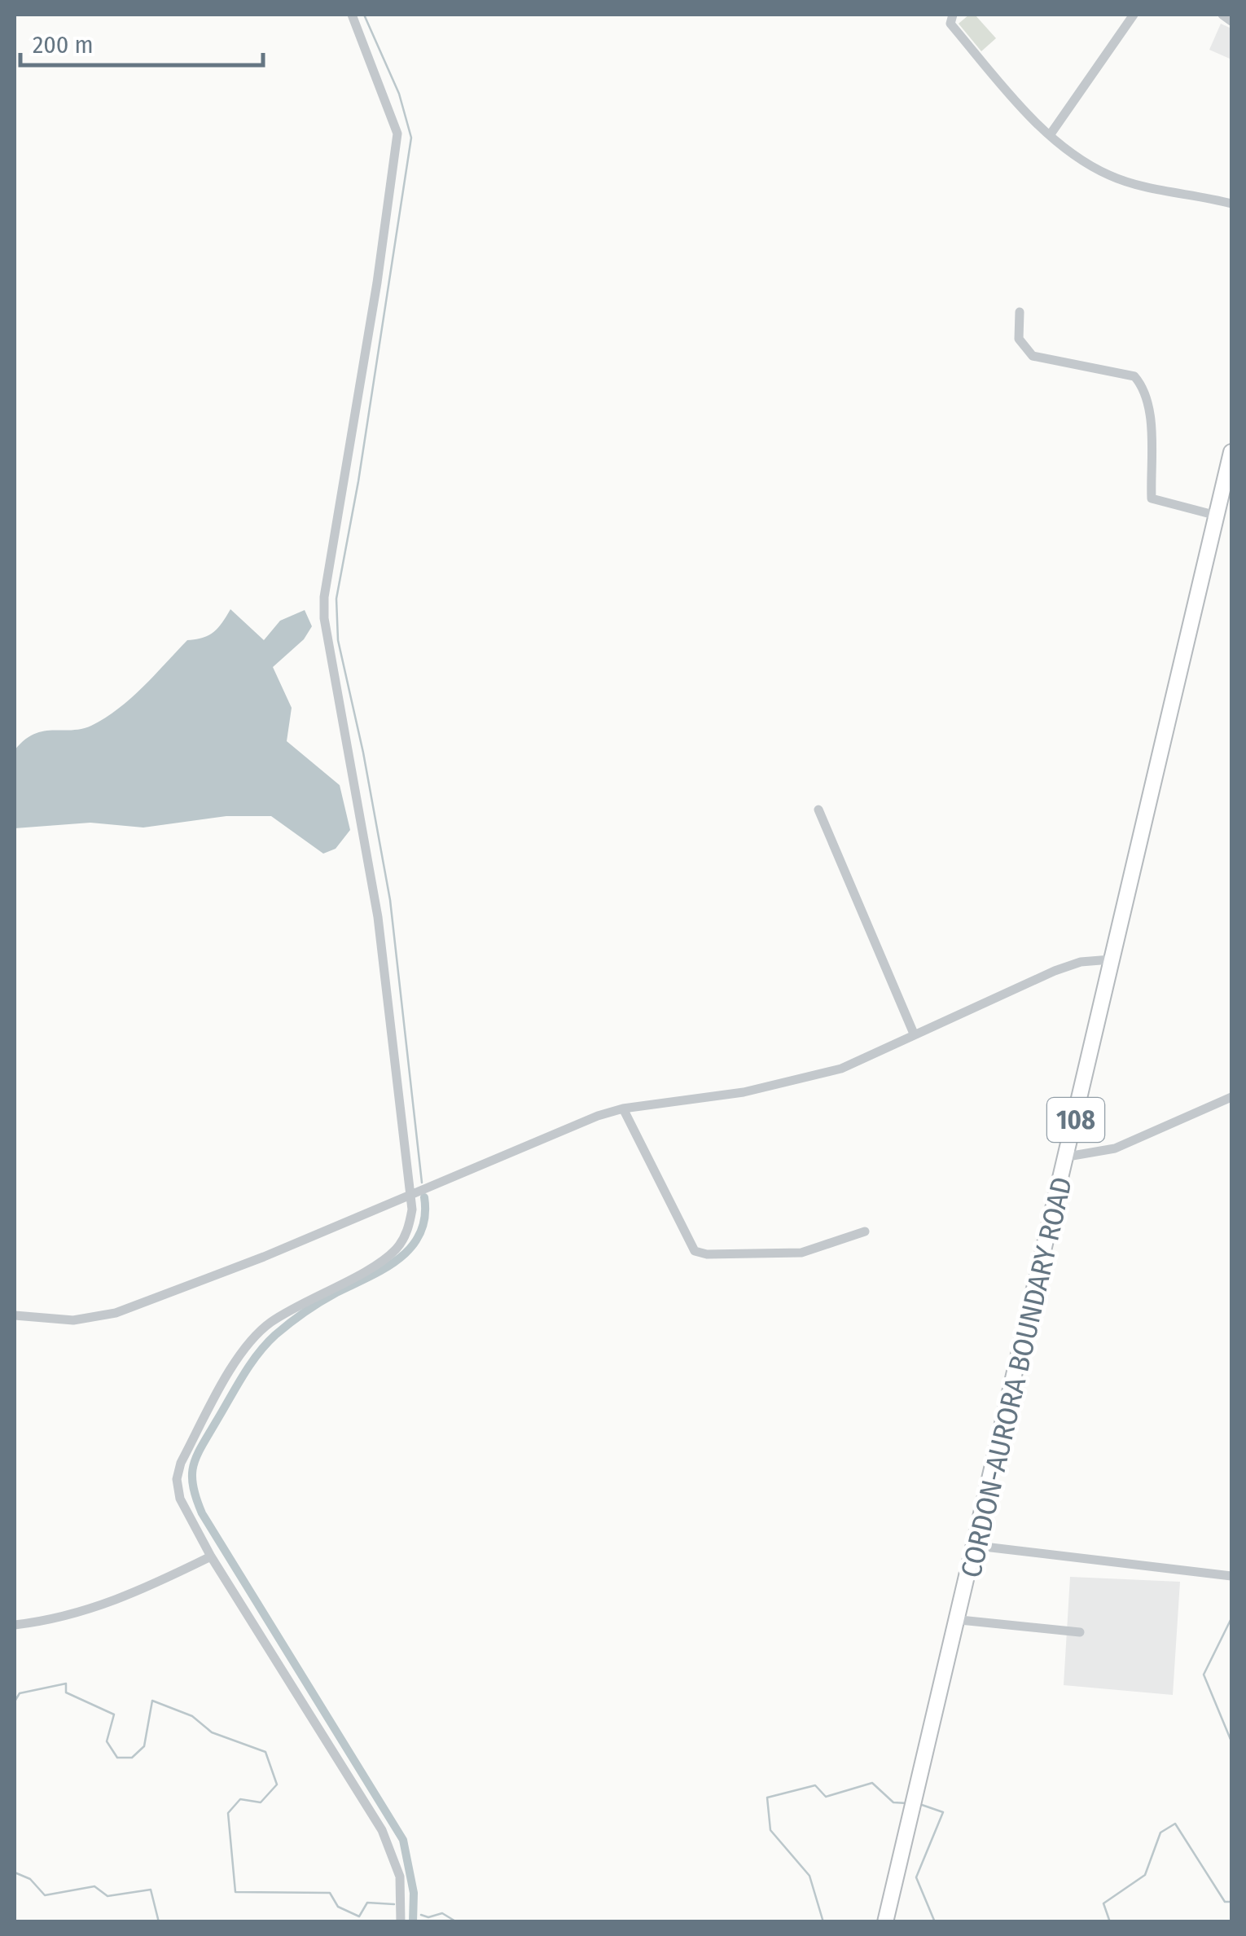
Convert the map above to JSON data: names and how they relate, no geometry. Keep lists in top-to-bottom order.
{
  "streets": {
    "main road": ["108", "CORDON-AURORA BOUNDARY ROAD"]
  },
  "scale_bar": "200 m"
}
